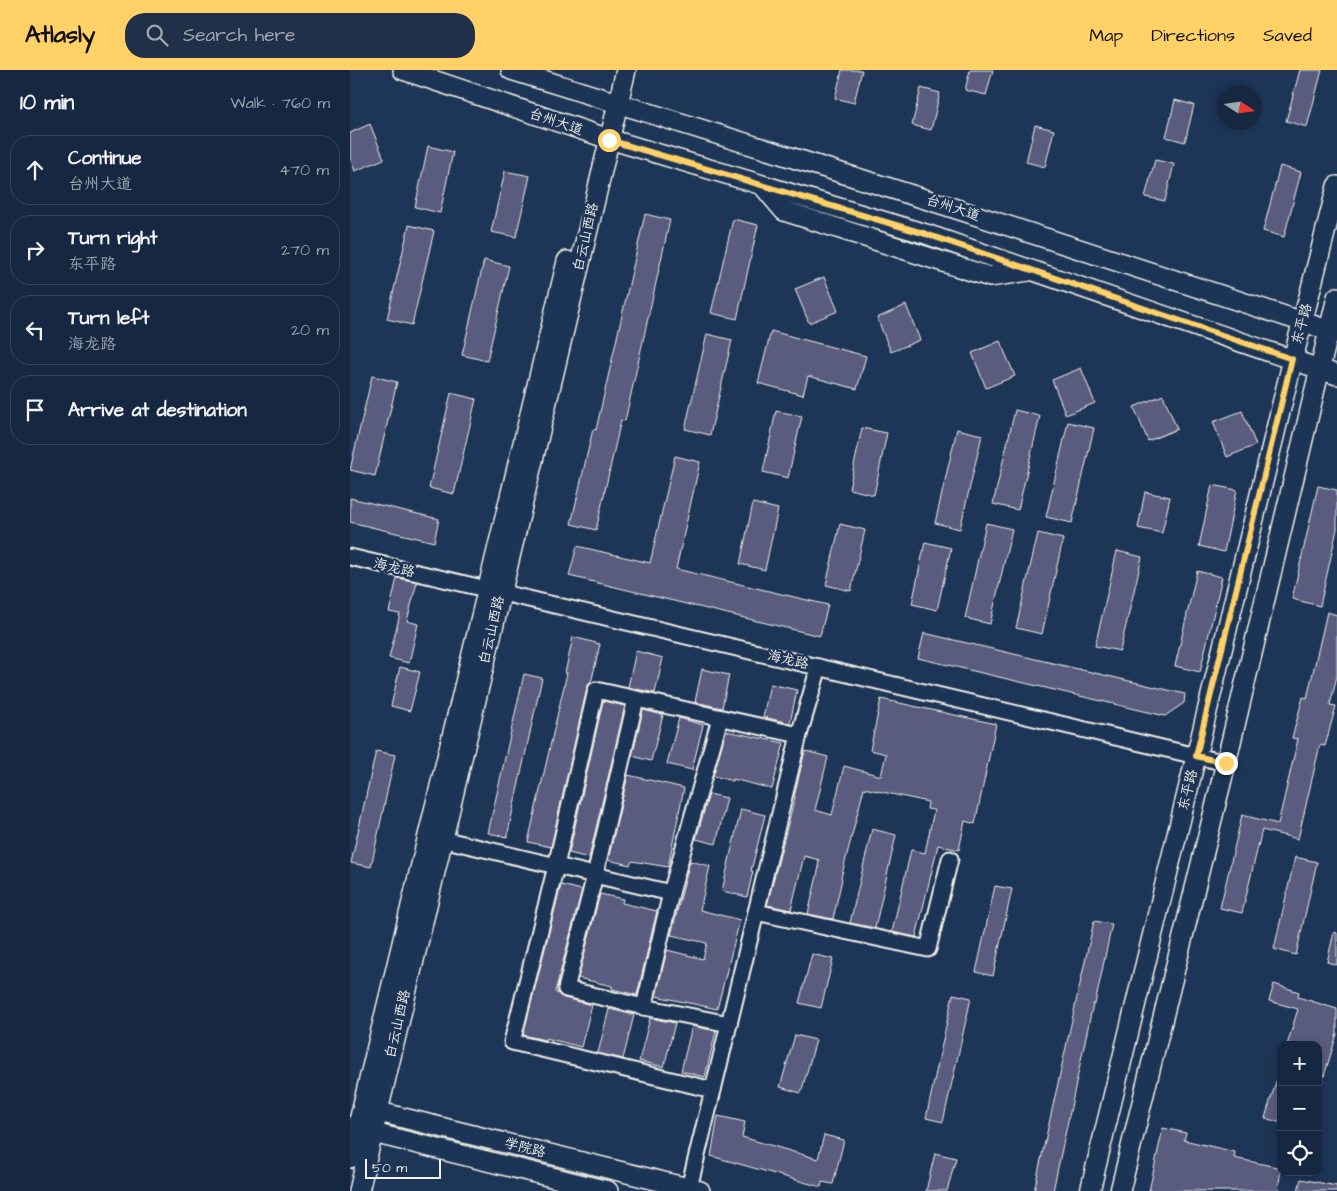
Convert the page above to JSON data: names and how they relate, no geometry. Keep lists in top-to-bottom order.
{
  "streets": {
    "main road": [
      "台州大道",
      "白云山西路",
      "东平路",
      "学院路"
    ],
    "street": ["海龙路"]
  },
  "crossings": [
    ["台州大道", "白云山西路"],
    ["台州大道", "东平路"],
    ["白云山西路", "海龙路"],
    ["白云山西路", "学院路"],
    ["东平路", "海龙路"]
  ],
  "scale_bar": "50 m",
  "north": "right",
  "page": {
    "header": "Atlasly",
    "search": "Search here",
    "nav": ["Map", "Directions", "Saved"],
    "heading": ["10 min", "Walk · 760 m"],
    "list": [
      ["Continue", "台州大道", "470 m"],
      ["Turn right", "东平路", "270 m"],
      ["Turn left", "海龙路", "20 m"],
      "Arrive at destination"
    ],
    "map_buttons": ["+", "−"],
    "scale": "50 m"
  }
}
